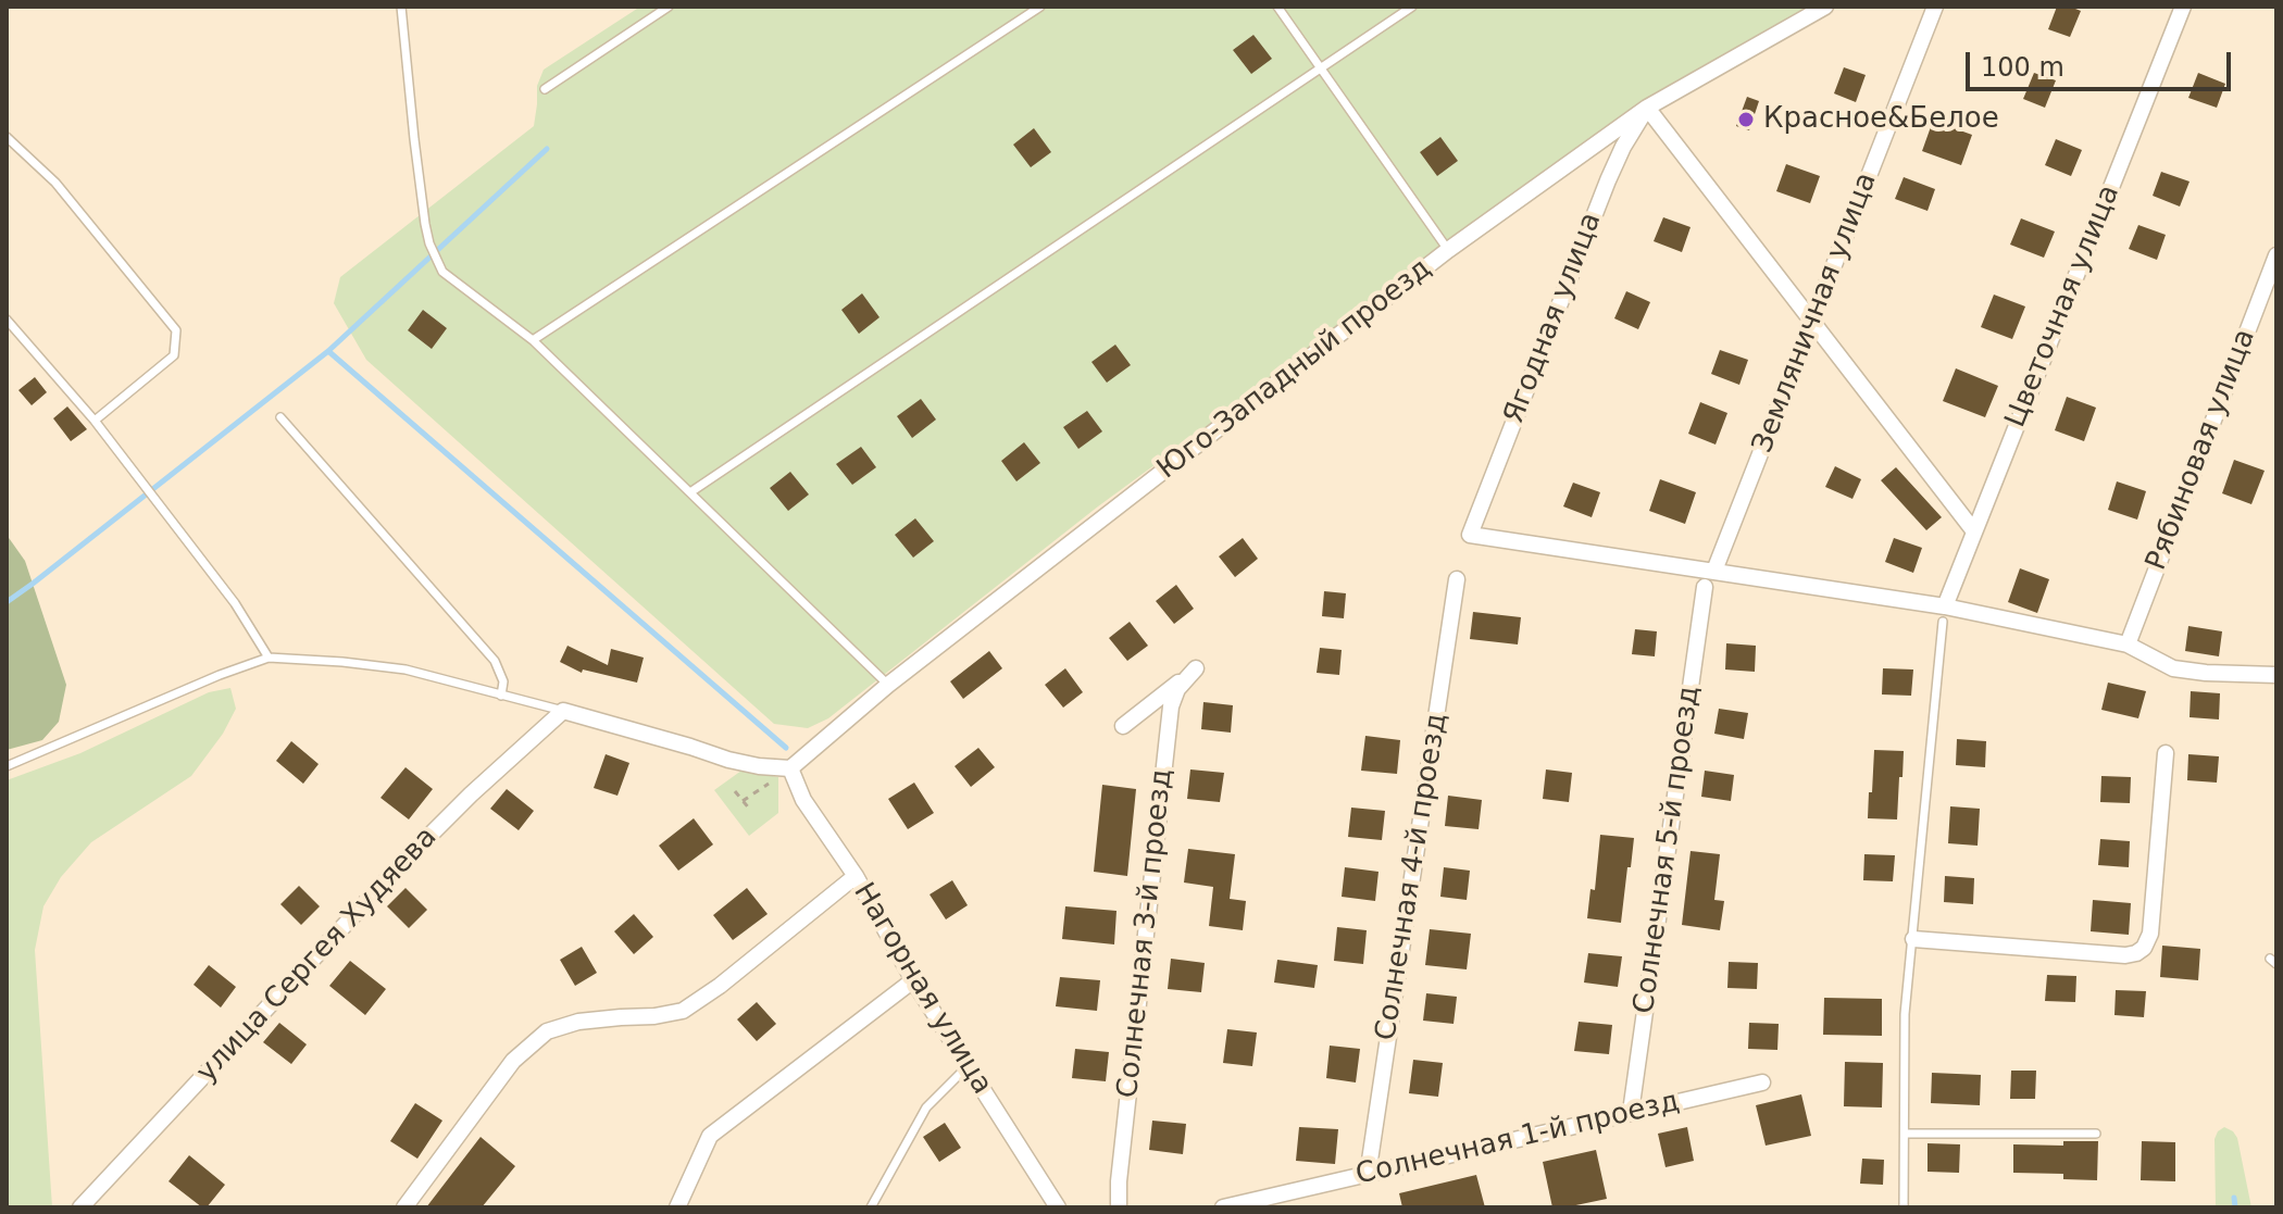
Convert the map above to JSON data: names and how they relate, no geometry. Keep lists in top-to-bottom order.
{
  "streets": {
    "street": [
      "Цветочная улица",
      "Земляничная улица",
      "Ягодная улица",
      "Юго-Западный проезд",
      "Рябиновая улица",
      "Солнечная 5-й проезд",
      "Солнечная 4-й проезд",
      "Солнечная 3-й проезд",
      "улица Сергея Худяева",
      "Нагорная улица",
      "Солнечная 1-й проезд"
    ]
  },
  "crossings": [
    ["Земляничная улица", "Ягодная улица"],
    ["Ягодная улица", "Юго-Западный проезд"],
    ["Юго-Западный проезд", "Нагорная улица"],
    ["Солнечная 5-й проезд", "Солнечная 1-й проезд"],
    ["Солнечная 4-й проезд", "Солнечная 1-й проезд"]
  ],
  "places": ["Красное&Белое"],
  "scale_bar": "100 m"
}
